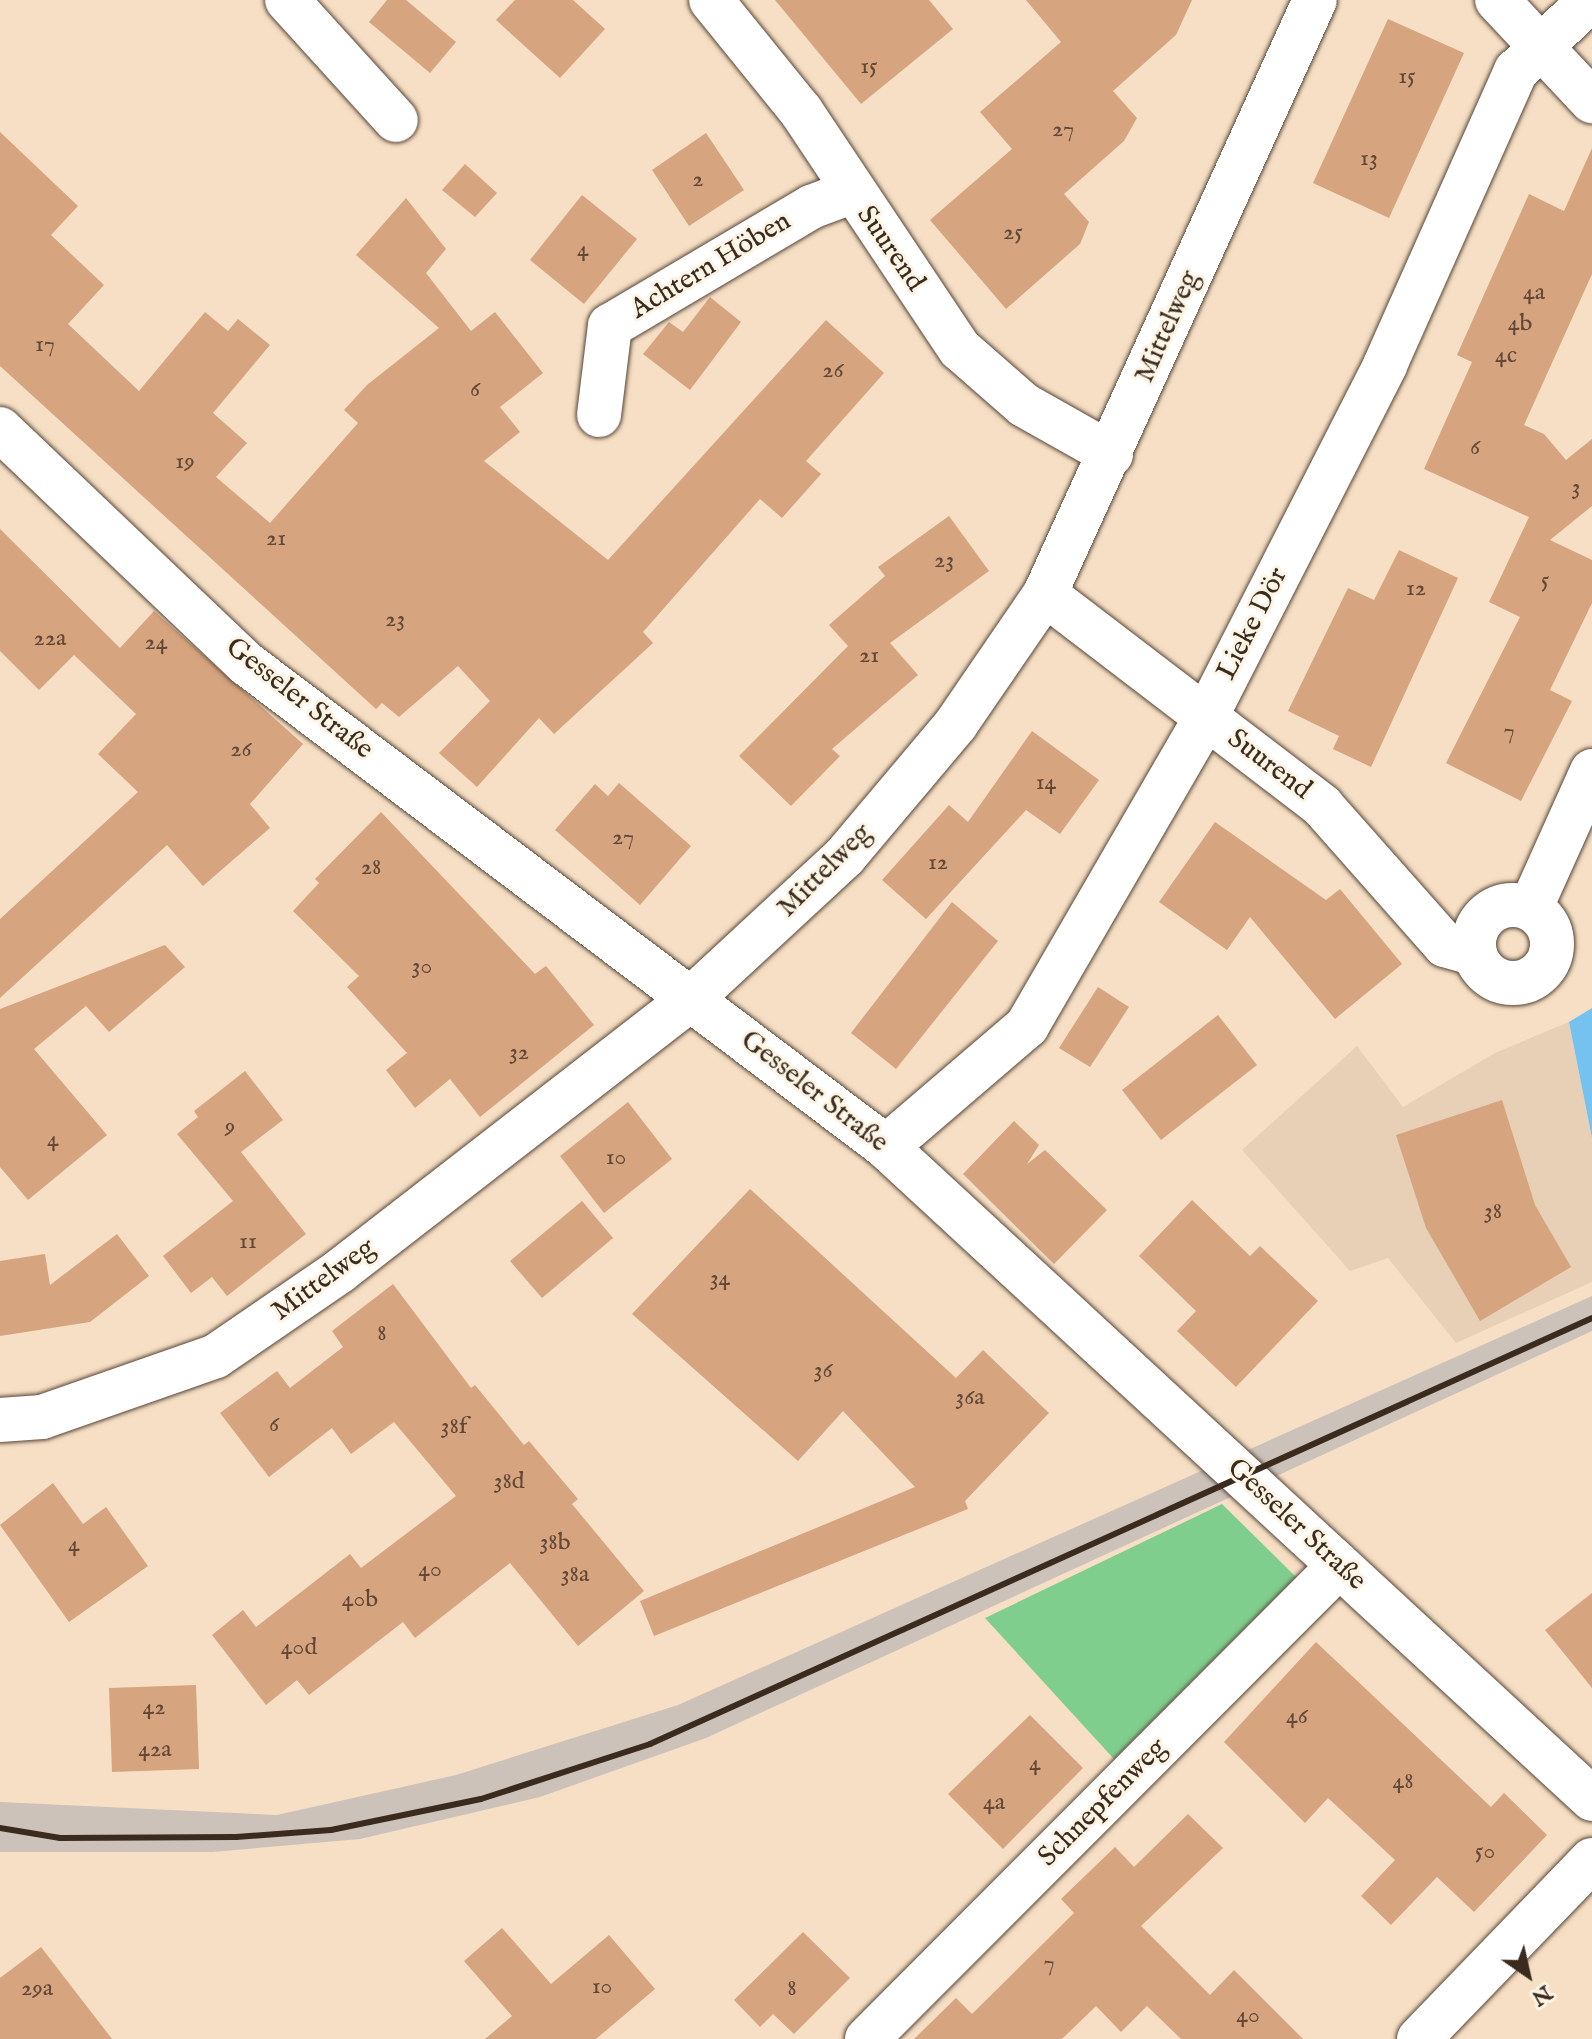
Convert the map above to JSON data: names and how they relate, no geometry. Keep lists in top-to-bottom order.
{
  "streets": {
    "street": [
      "Suurend",
      "Achtern Höben",
      "Mittelweg",
      "Lieke Dör",
      "Gesseler Straße",
      "Schnepfenweg"
    ]
  },
  "crossings": [
    ["Suurend", "Achtern Höben"],
    ["Suurend", "Mittelweg"],
    ["Suurend", "Lieke Dör"],
    ["Mittelweg", "Gesseler Straße"],
    ["Lieke Dör", "Gesseler Straße"],
    ["Gesseler Straße", "Schnepfenweg"]
  ],
  "house_numbers": [
    "15",
    "15",
    "27",
    "13",
    "2",
    "25",
    "4",
    "4a",
    "4b",
    "17",
    "4c",
    "26",
    "6",
    "6",
    "19",
    "3",
    "21",
    "23",
    "5",
    "12",
    "23",
    "22a",
    "24",
    "21",
    "7",
    "26",
    "14",
    "27",
    "12",
    "28",
    "30",
    "32",
    "9",
    "4",
    "10",
    "38",
    "11",
    "34",
    "8",
    "36",
    "36a",
    "6",
    "38f",
    "38d",
    "38b",
    "4",
    "40",
    "38a",
    "40b",
    "40d",
    "42",
    "46",
    "42a",
    "4",
    "48",
    "4a",
    "50",
    "7",
    "10",
    "29a",
    "8",
    "40"
  ],
  "north": "bottom right"
}
